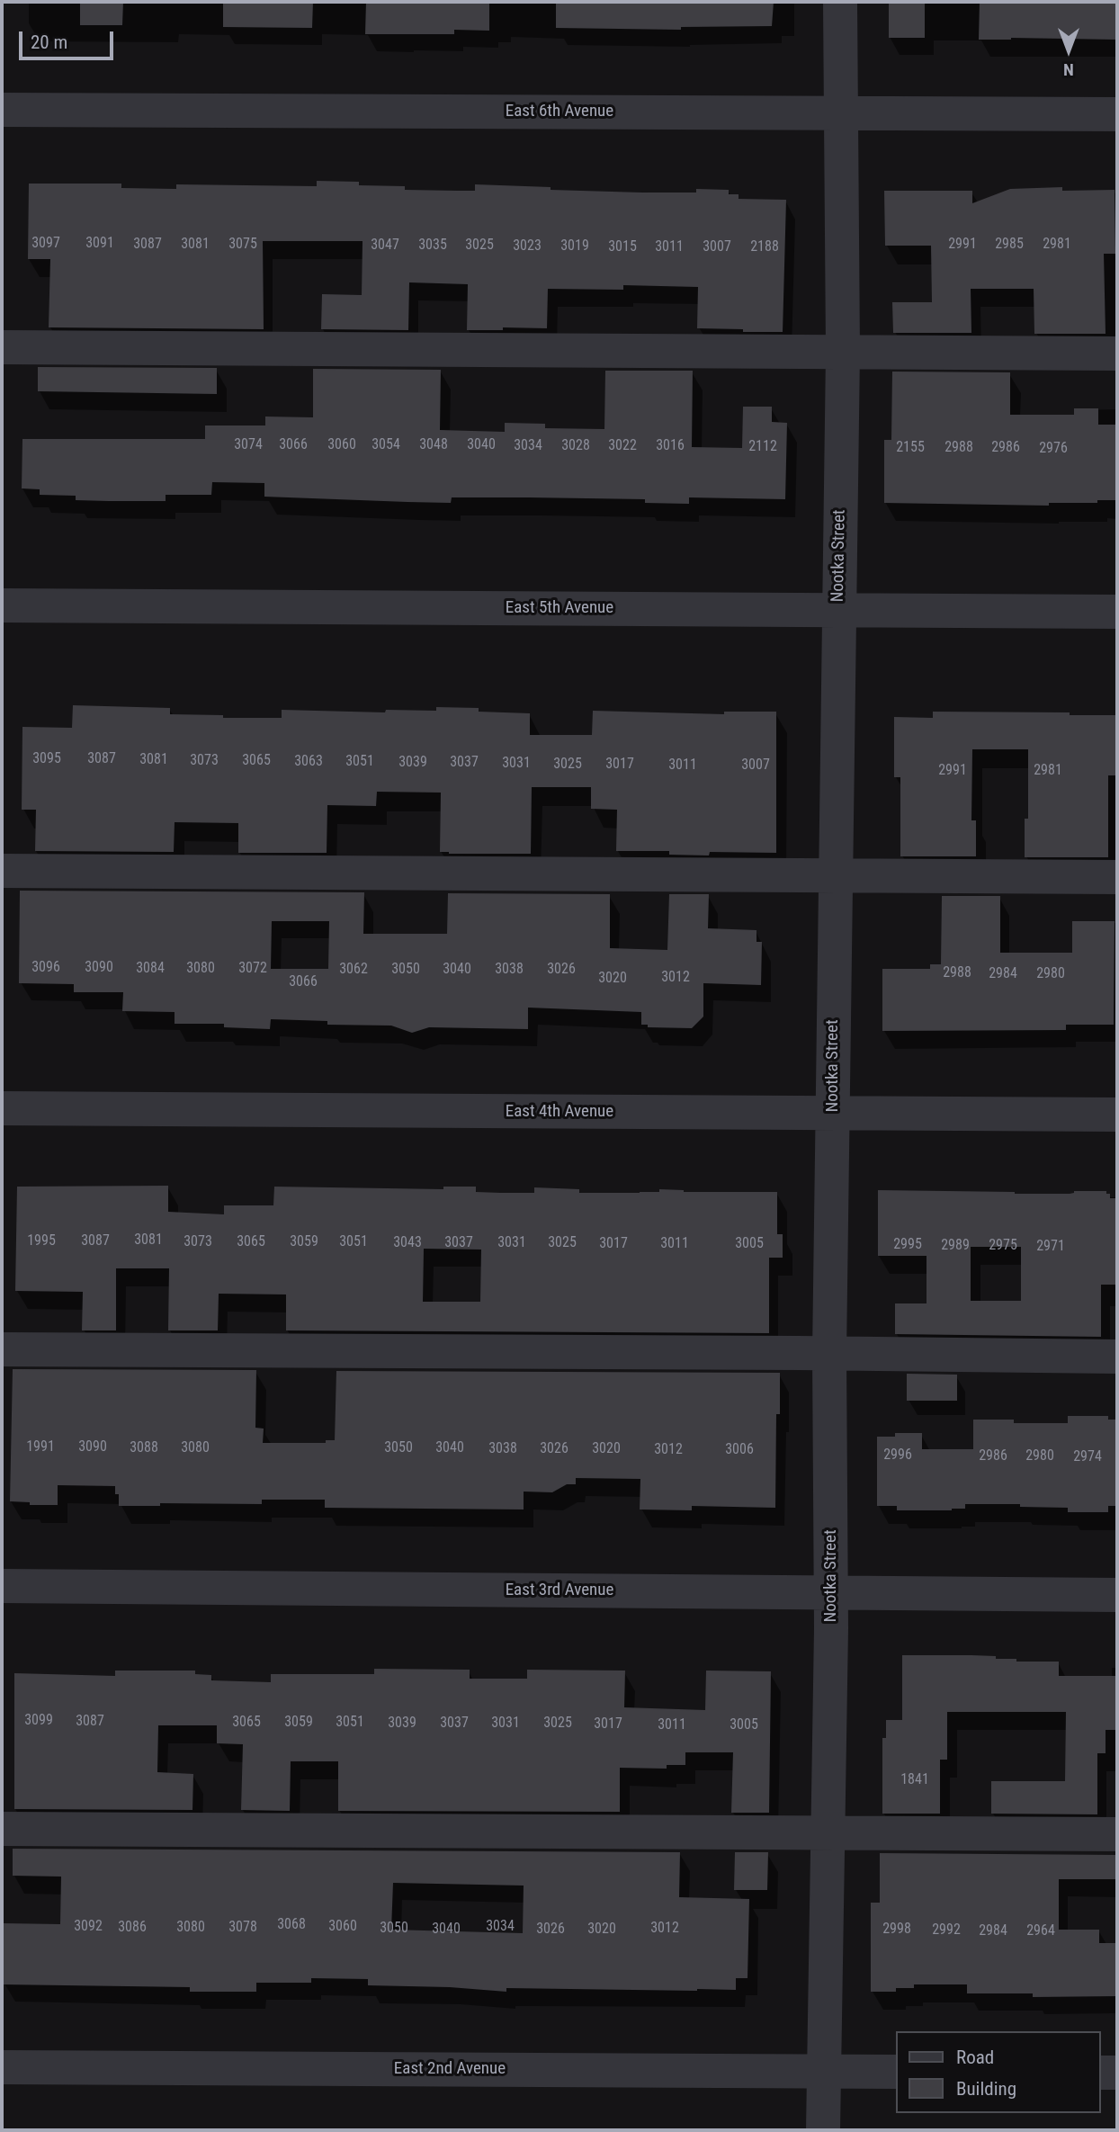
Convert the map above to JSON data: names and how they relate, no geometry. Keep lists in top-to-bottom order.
{
  "streets": {
    "street": [
      "East 6th Avenue",
      "Nootka Street",
      "East 5th Avenue",
      "East 4th Avenue",
      "East 3rd Avenue",
      "East 2nd Avenue"
    ]
  },
  "crossings": [
    ["East 6th Avenue", "Nootka Street"],
    ["Nootka Street", "East 5th Avenue"],
    ["Nootka Street", "East 4th Avenue"],
    ["Nootka Street", "East 3rd Avenue"],
    ["Nootka Street", "East 2nd Avenue"]
  ],
  "house_numbers": [
    "3097",
    "3091",
    "3087",
    "3081",
    "3075",
    "2991",
    "2985",
    "2981",
    "3047",
    "3035",
    "3025",
    "3023",
    "3019",
    "3015",
    "3011",
    "3007",
    "2188",
    "3074",
    "3066",
    "3060",
    "3054",
    "3048",
    "3040",
    "3034",
    "3028",
    "3022",
    "3016",
    "2112",
    "2155",
    "2988",
    "2986",
    "2976",
    "3095",
    "3087",
    "3081",
    "3073",
    "3065",
    "3063",
    "3051",
    "3039",
    "3037",
    "3031",
    "3025",
    "3017",
    "3011",
    "3007",
    "2991",
    "2981",
    "3096",
    "3090",
    "3084",
    "3080",
    "3072",
    "3062",
    "3050",
    "3040",
    "3038",
    "3026",
    "2988",
    "2984",
    "2980",
    "3012",
    "3020",
    "3066",
    "3081",
    "1995",
    "3087",
    "3073",
    "3065",
    "3059",
    "3051",
    "3043",
    "3037",
    "3031",
    "3025",
    "3017",
    "3011",
    "3005",
    "2995",
    "2989",
    "2975",
    "2971",
    "1991",
    "3090",
    "3088",
    "3080",
    "3050",
    "3040",
    "3038",
    "3026",
    "3020",
    "3012",
    "3006",
    "2996",
    "2986",
    "2980",
    "2974",
    "3099",
    "3087",
    "3065",
    "3059",
    "3051",
    "3039",
    "3037",
    "3031",
    "3025",
    "3017",
    "3011",
    "3005",
    "1841",
    "3068",
    "3092",
    "3060",
    "3034",
    "3086",
    "3080",
    "3078",
    "3050",
    "3012",
    "3040",
    "3026",
    "3020",
    "2998",
    "2992",
    "2984",
    "2964"
  ],
  "legend": ["Road", "Building"],
  "scale_bar": "20 m",
  "north": "bottom"
}
